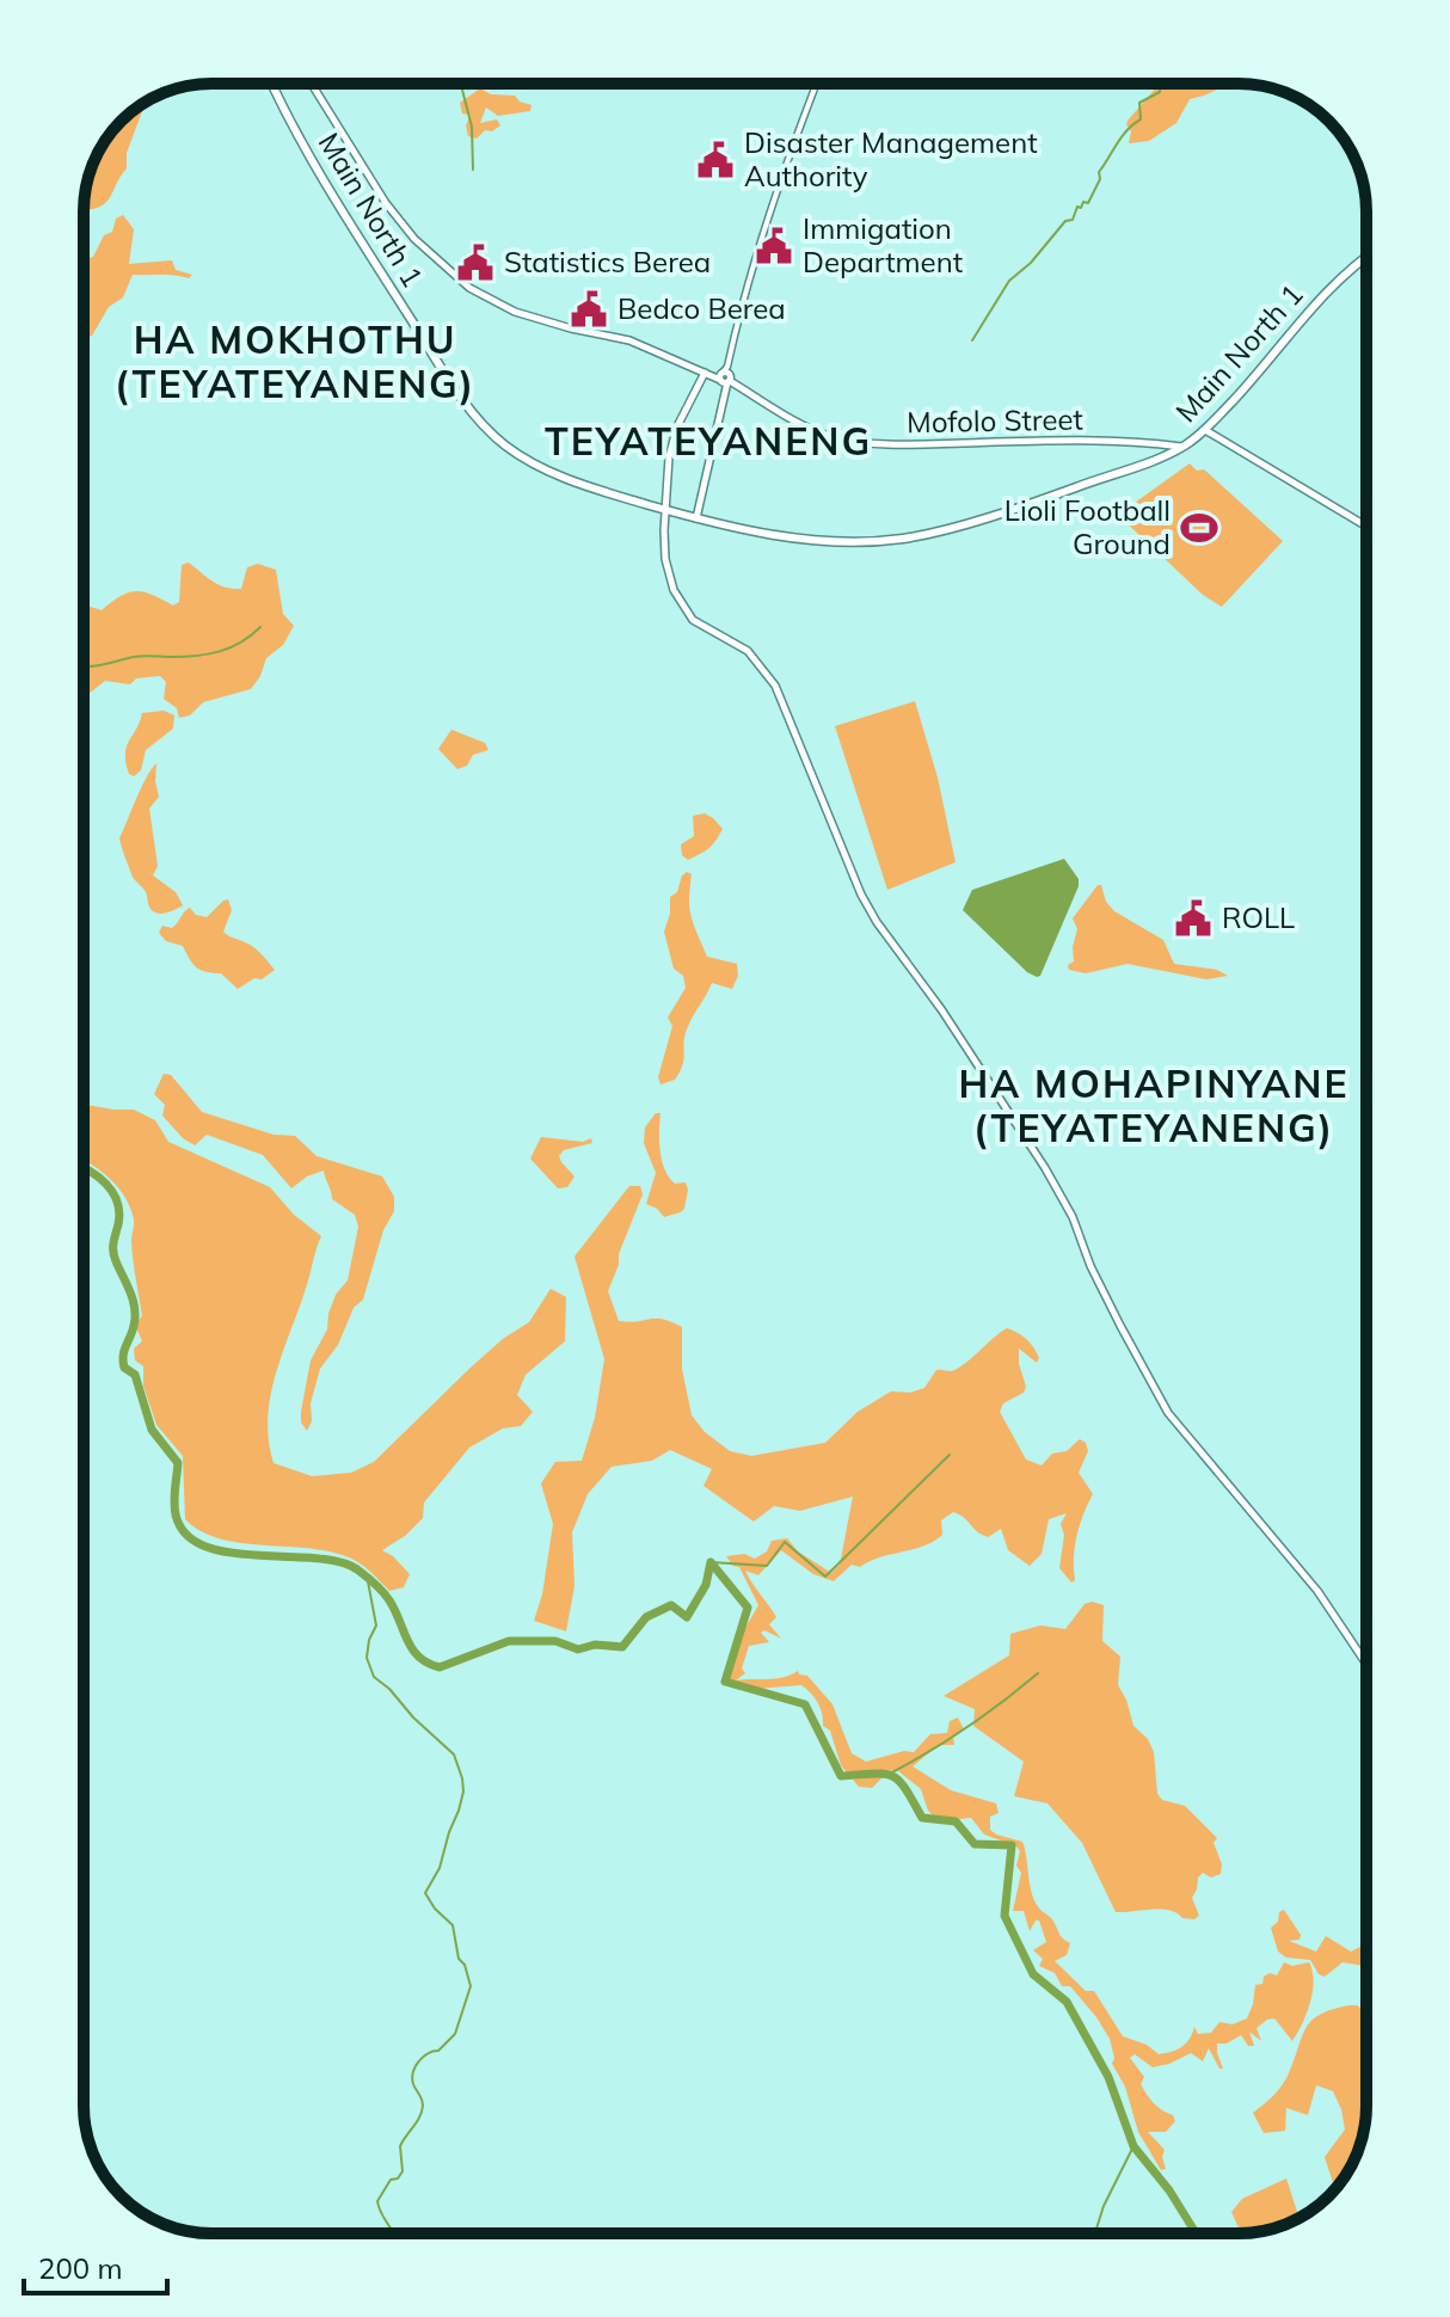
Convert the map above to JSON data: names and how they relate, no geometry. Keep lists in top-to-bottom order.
{
  "streets": {
    "main road": ["Main North 1", "Mofolo Street"]
  },
  "crossings": [
    ["Main North 1", "Mofolo Street"]
  ],
  "districts": ["HA MOKHOTHU (TEYATEYANENG)", "TEYATEYANENG", "HA MOHAPINYANE (TEYATEYANENG)"],
  "places": {
    "public building": [
      "Disaster Management Authority",
      "Immigation Department",
      "Statistics Berea",
      "Bedco Berea",
      "ROLL"
    ],
    "sports": ["Lioli Football Ground"]
  },
  "scale_bar": "200 m"
}
